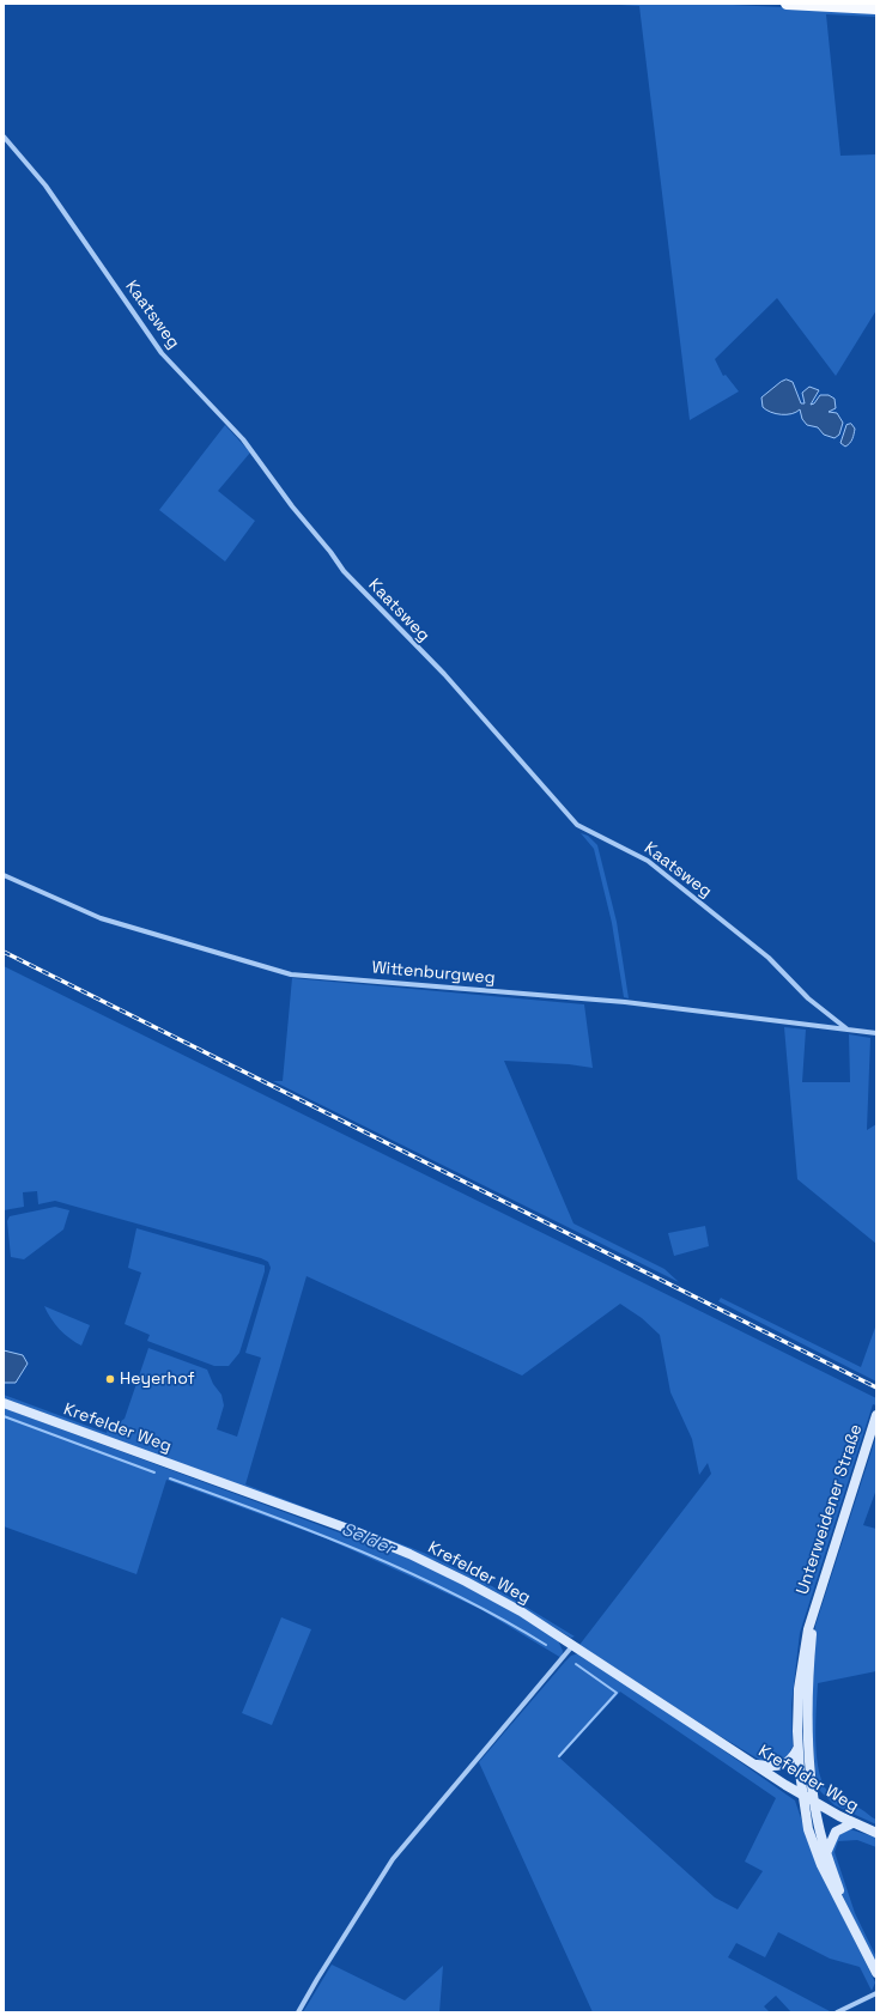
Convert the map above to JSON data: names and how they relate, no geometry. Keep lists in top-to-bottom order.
{
  "streets": {
    "street": [
      "Kaatsweg",
      "Wittenburgweg",
      "Krefelder Weg",
      "Unterweidener Straße"
    ]
  },
  "crossings": [
    ["Kaatsweg", "Wittenburgweg"],
    ["Krefelder Weg", "Unterweidener Straße"]
  ],
  "water": ["Selder"],
  "places": ["Heyerhof"]
}
